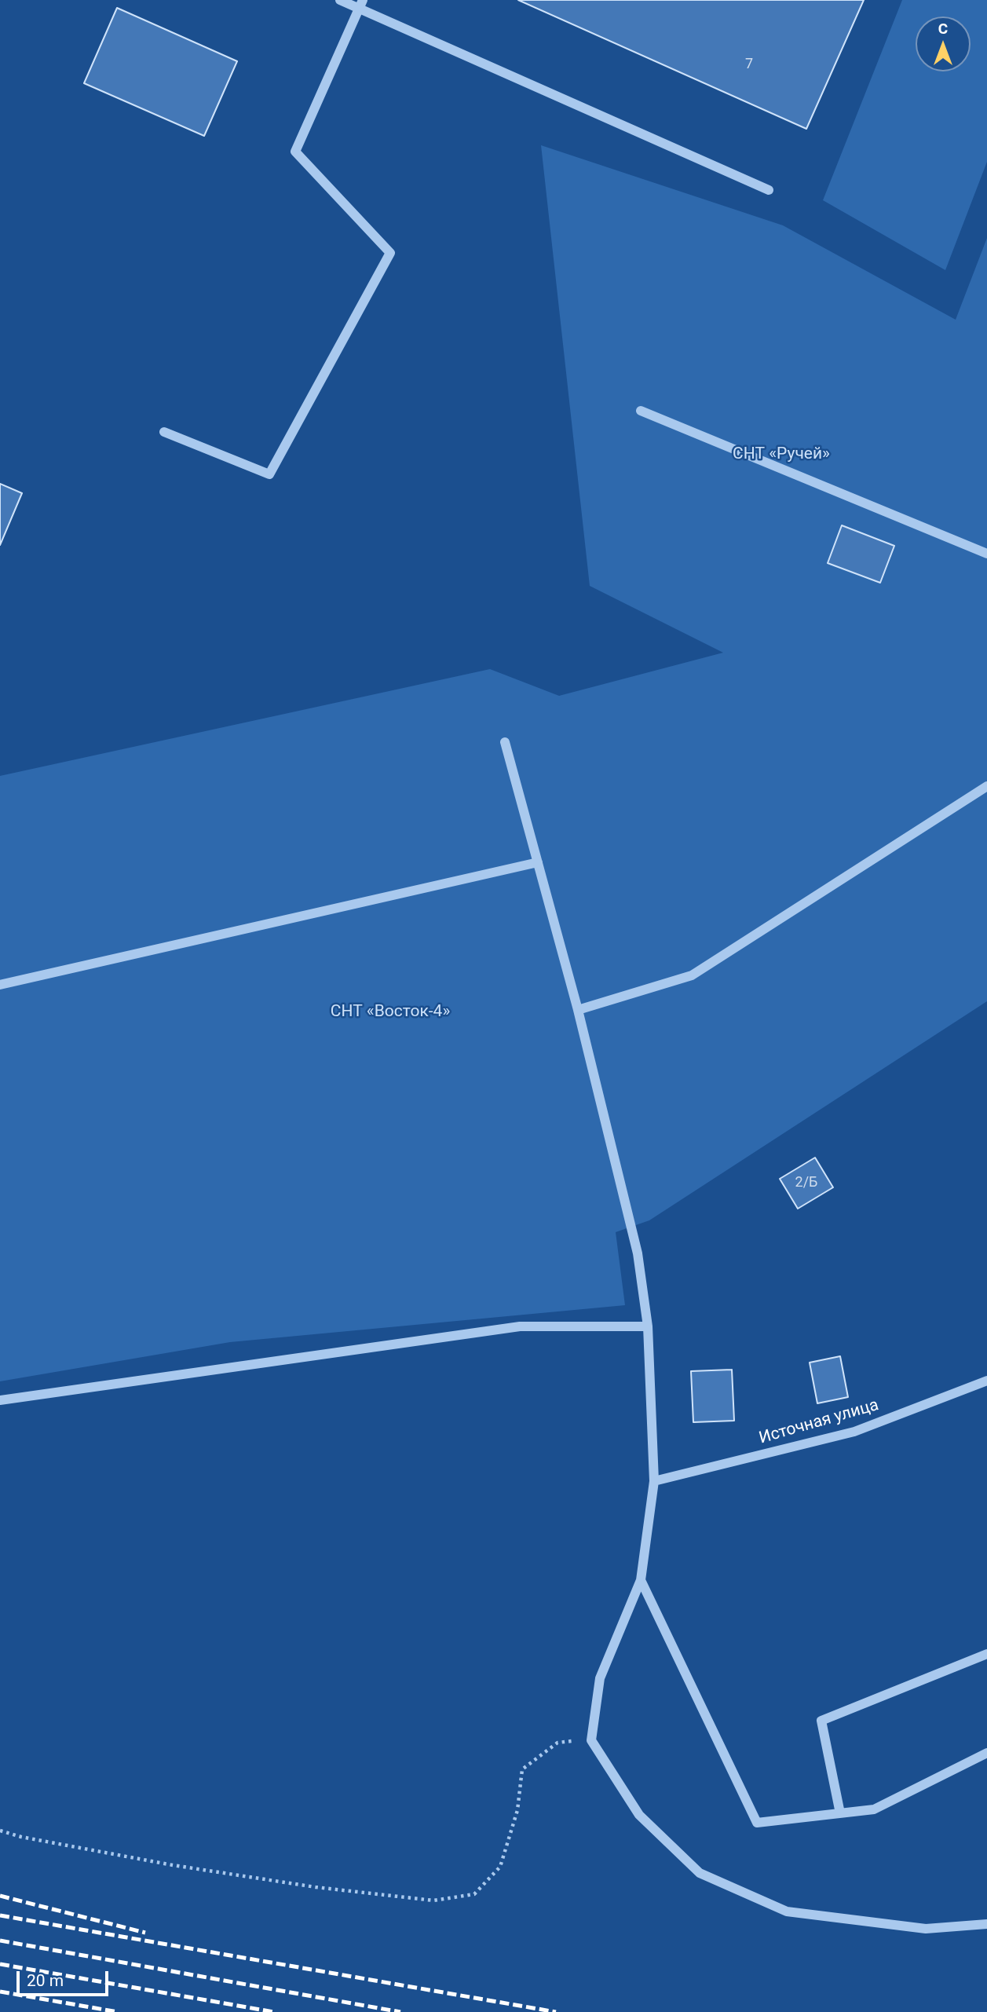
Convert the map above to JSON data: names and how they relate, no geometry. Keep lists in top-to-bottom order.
{
  "streets": {
    "street": ["Источная улица"]
  },
  "parks": ["СНТ «Ручей»", "СНТ «Восток-4»"],
  "house_numbers": ["7", "2/Б"],
  "scale_bar": "20 m",
  "north": "top"
}
